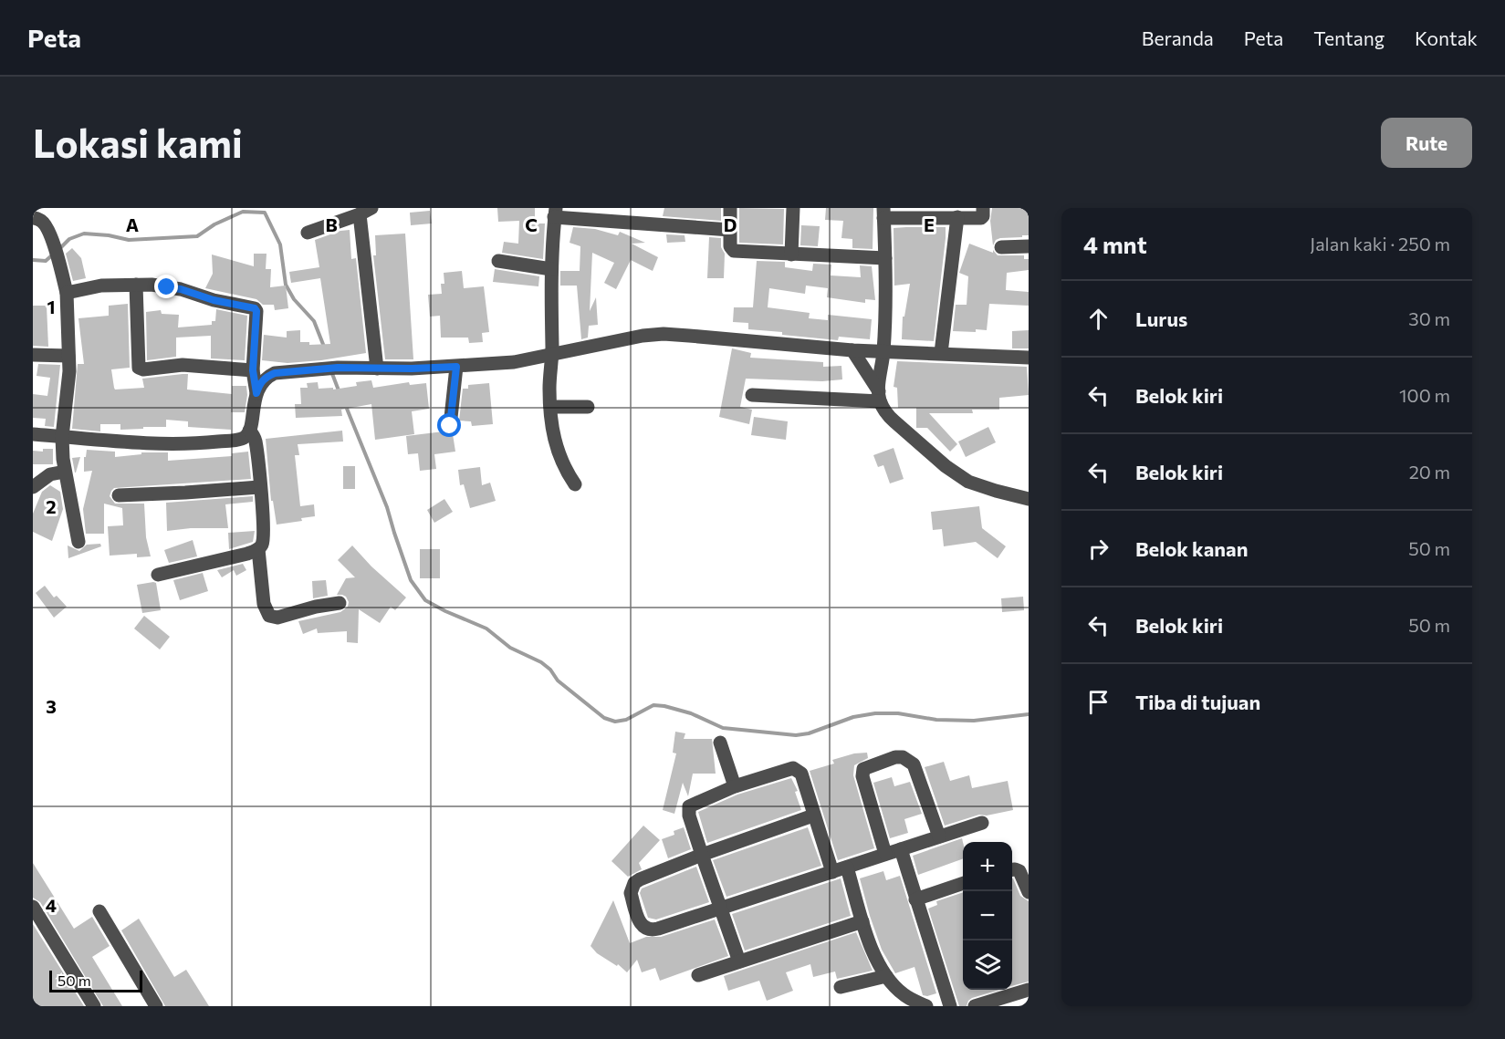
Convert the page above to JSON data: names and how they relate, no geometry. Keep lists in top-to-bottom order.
{
  "scale_bar": "50 m",
  "page": {
    "header": "Peta",
    "nav": [
      "Beranda",
      "Peta",
      "Tentang",
      "Kontak"
    ],
    "buttons": "Rute",
    "title": "Lokasi kami",
    "heading": ["4 mnt", "Jalan kaki · 250 m"],
    "list": [
      ["Lurus", "30 m"],
      ["Belok kiri", "100 m"],
      ["Belok kiri", "20 m"],
      ["Belok kanan", "50 m"],
      ["Belok kiri", "50 m"],
      "Tiba di tujuan"
    ],
    "map_buttons": ["+", "−"],
    "scale": "50 m"
  },
  "grid": {
    "columns": [
      "A",
      "B",
      "C",
      "D",
      "E"
    ],
    "rows": [
      "1",
      "2",
      "3",
      "4"
    ]
  }
}
